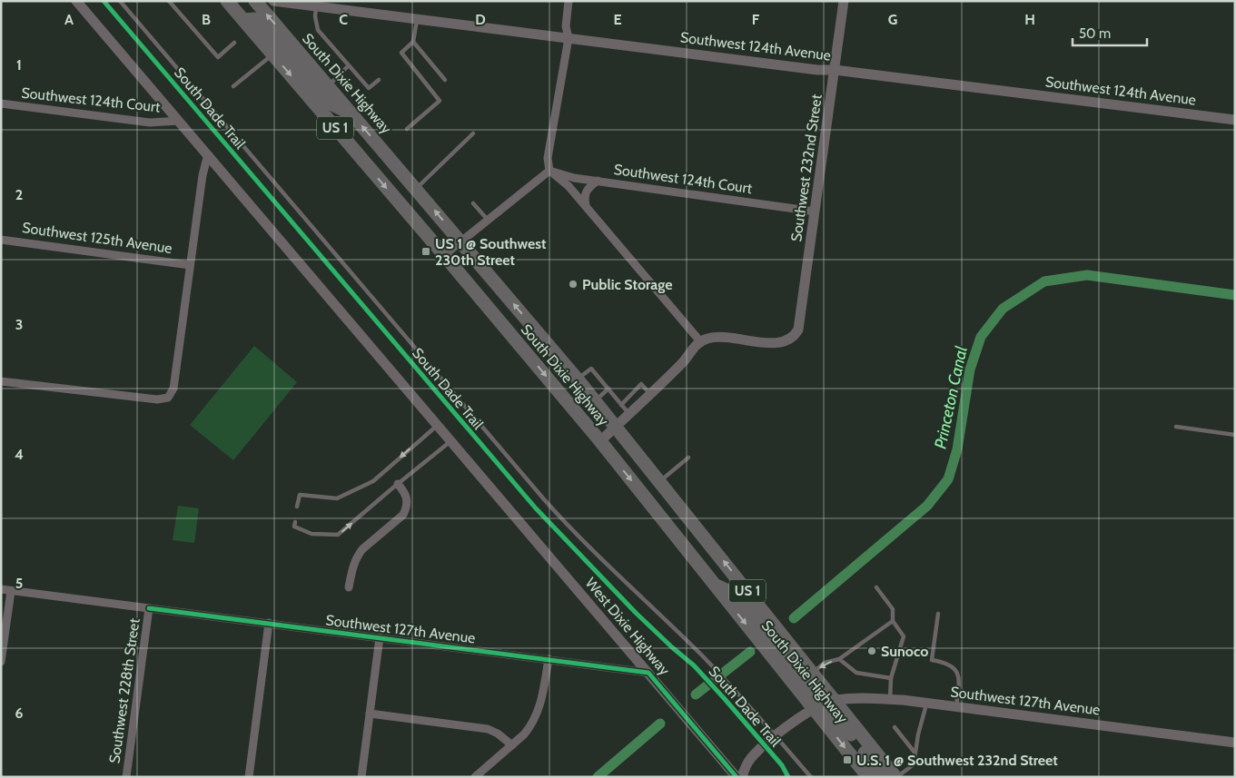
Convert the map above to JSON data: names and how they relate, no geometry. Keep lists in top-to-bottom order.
{
  "streets": {
    "highway": ["South Dixie Highway", "US 1"],
    "street": [
      "Southwest 124th Avenue",
      "Southwest 124th Court",
      "Southwest 232nd Street",
      "Southwest 125th Avenue",
      "West Dixie Highway",
      "Southwest 127th Avenue",
      "Southwest 228th Street"
    ],
    "cycle path": ["South Dade Trail"]
  },
  "crossings": [
    ["Southwest 124th Avenue", "Southwest 232nd Street"],
    ["South Dixie Highway", "Southwest 127th Avenue"],
    ["Southwest 124th Court", "Southwest 232nd Street"],
    ["Southwest 124th Court", "West Dixie Highway"],
    ["West Dixie Highway", "Southwest 127th Avenue"],
    ["Southwest 127th Avenue", "Southwest 228th Street"]
  ],
  "water": ["Princeton Canal"],
  "places": {
    "transit": ["US 1 @ Southwest 230th Street", "U.S. 1 @ Southwest 232nd Street"],
    "other": ["Public Storage", "Sunoco"]
  },
  "scale_bar": "50 m",
  "grid": {
    "columns": [
      "A",
      "B",
      "C",
      "D",
      "E",
      "F",
      "G",
      "H"
    ],
    "rows": [
      "1",
      "2",
      "3",
      "4",
      "5",
      "6"
    ]
  }
}
